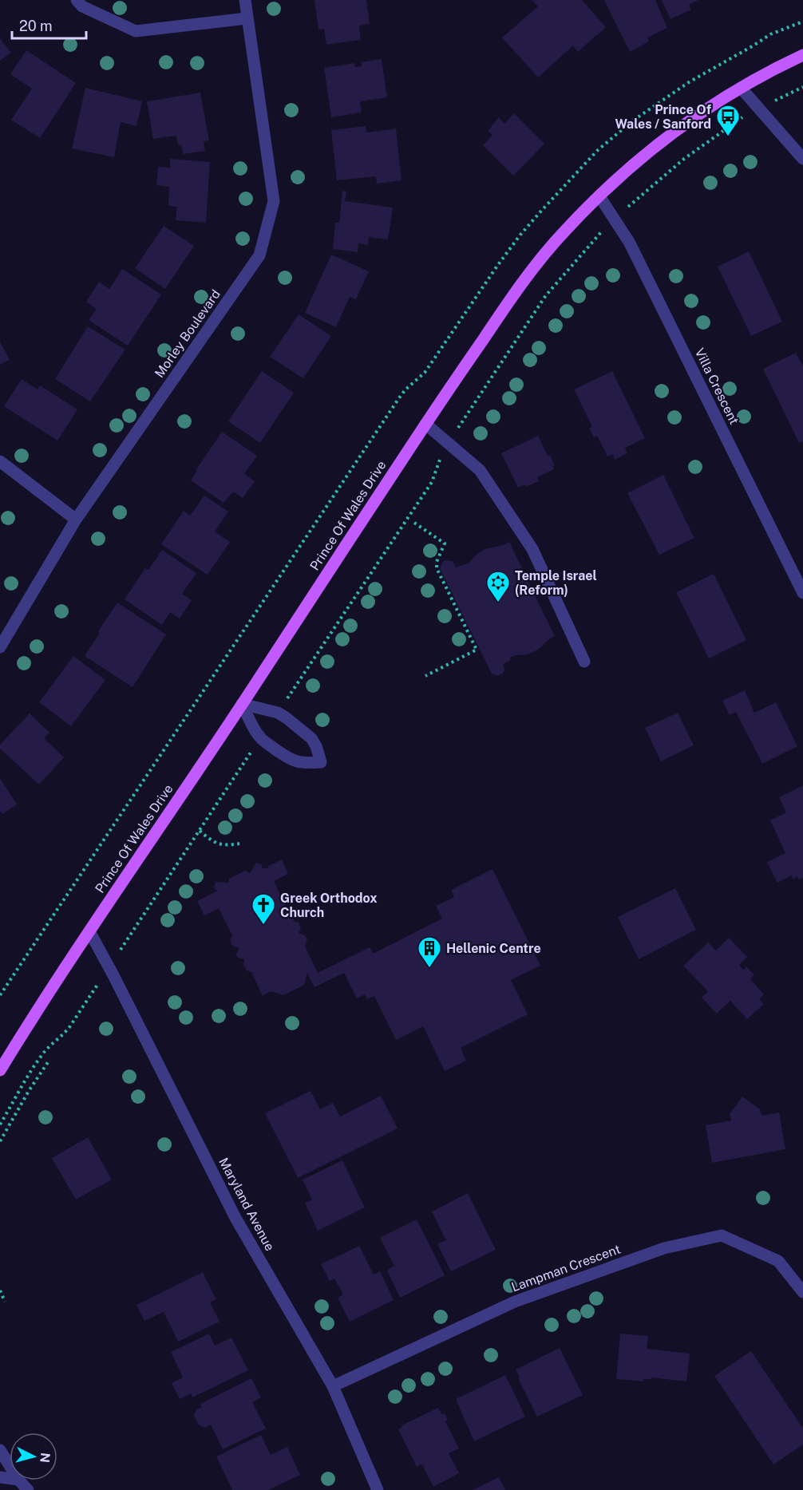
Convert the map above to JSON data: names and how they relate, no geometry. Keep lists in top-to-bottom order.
{
  "streets": {
    "main road": ["Prince Of Wales Drive"],
    "street": [
      "Morley Boulevard",
      "Villa Crescent",
      "Maryland Avenue",
      "Lampman Crescent"
    ]
  },
  "crossings": [
    ["Villa Crescent", "Prince Of Wales Drive"],
    ["Prince Of Wales Drive", "Maryland Avenue"],
    ["Maryland Avenue", "Lampman Crescent"]
  ],
  "places": {
    "bus stop": ["Prince Of Wales / Sanford"],
    "synagogue": ["Temple Israel (Reform)"],
    "church": ["Greek Orthodox Church"],
    "building": ["Hellenic Centre"]
  },
  "scale_bar": "20 m",
  "north": "right"
}
